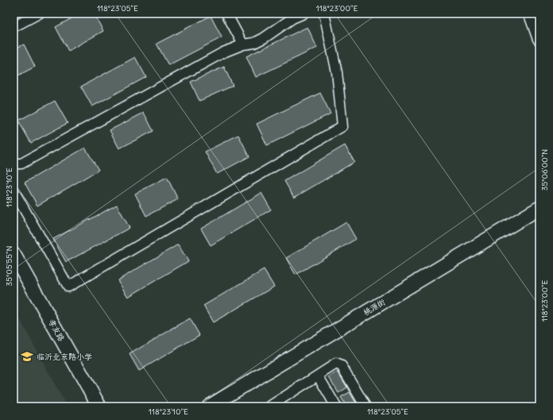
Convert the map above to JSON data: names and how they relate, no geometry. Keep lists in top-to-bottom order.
{
  "streets": {
    "street": ["桃源街", "孝友路"]
  },
  "places": {
    "school or university": ["临沂北京路小学"]
  },
  "coordinates": [
    "118°23'05\"E",
    "118°23'00\"E",
    "35°06'00\"N",
    "118°23'10\"E",
    "35°05'55\"N"
  ]
}
